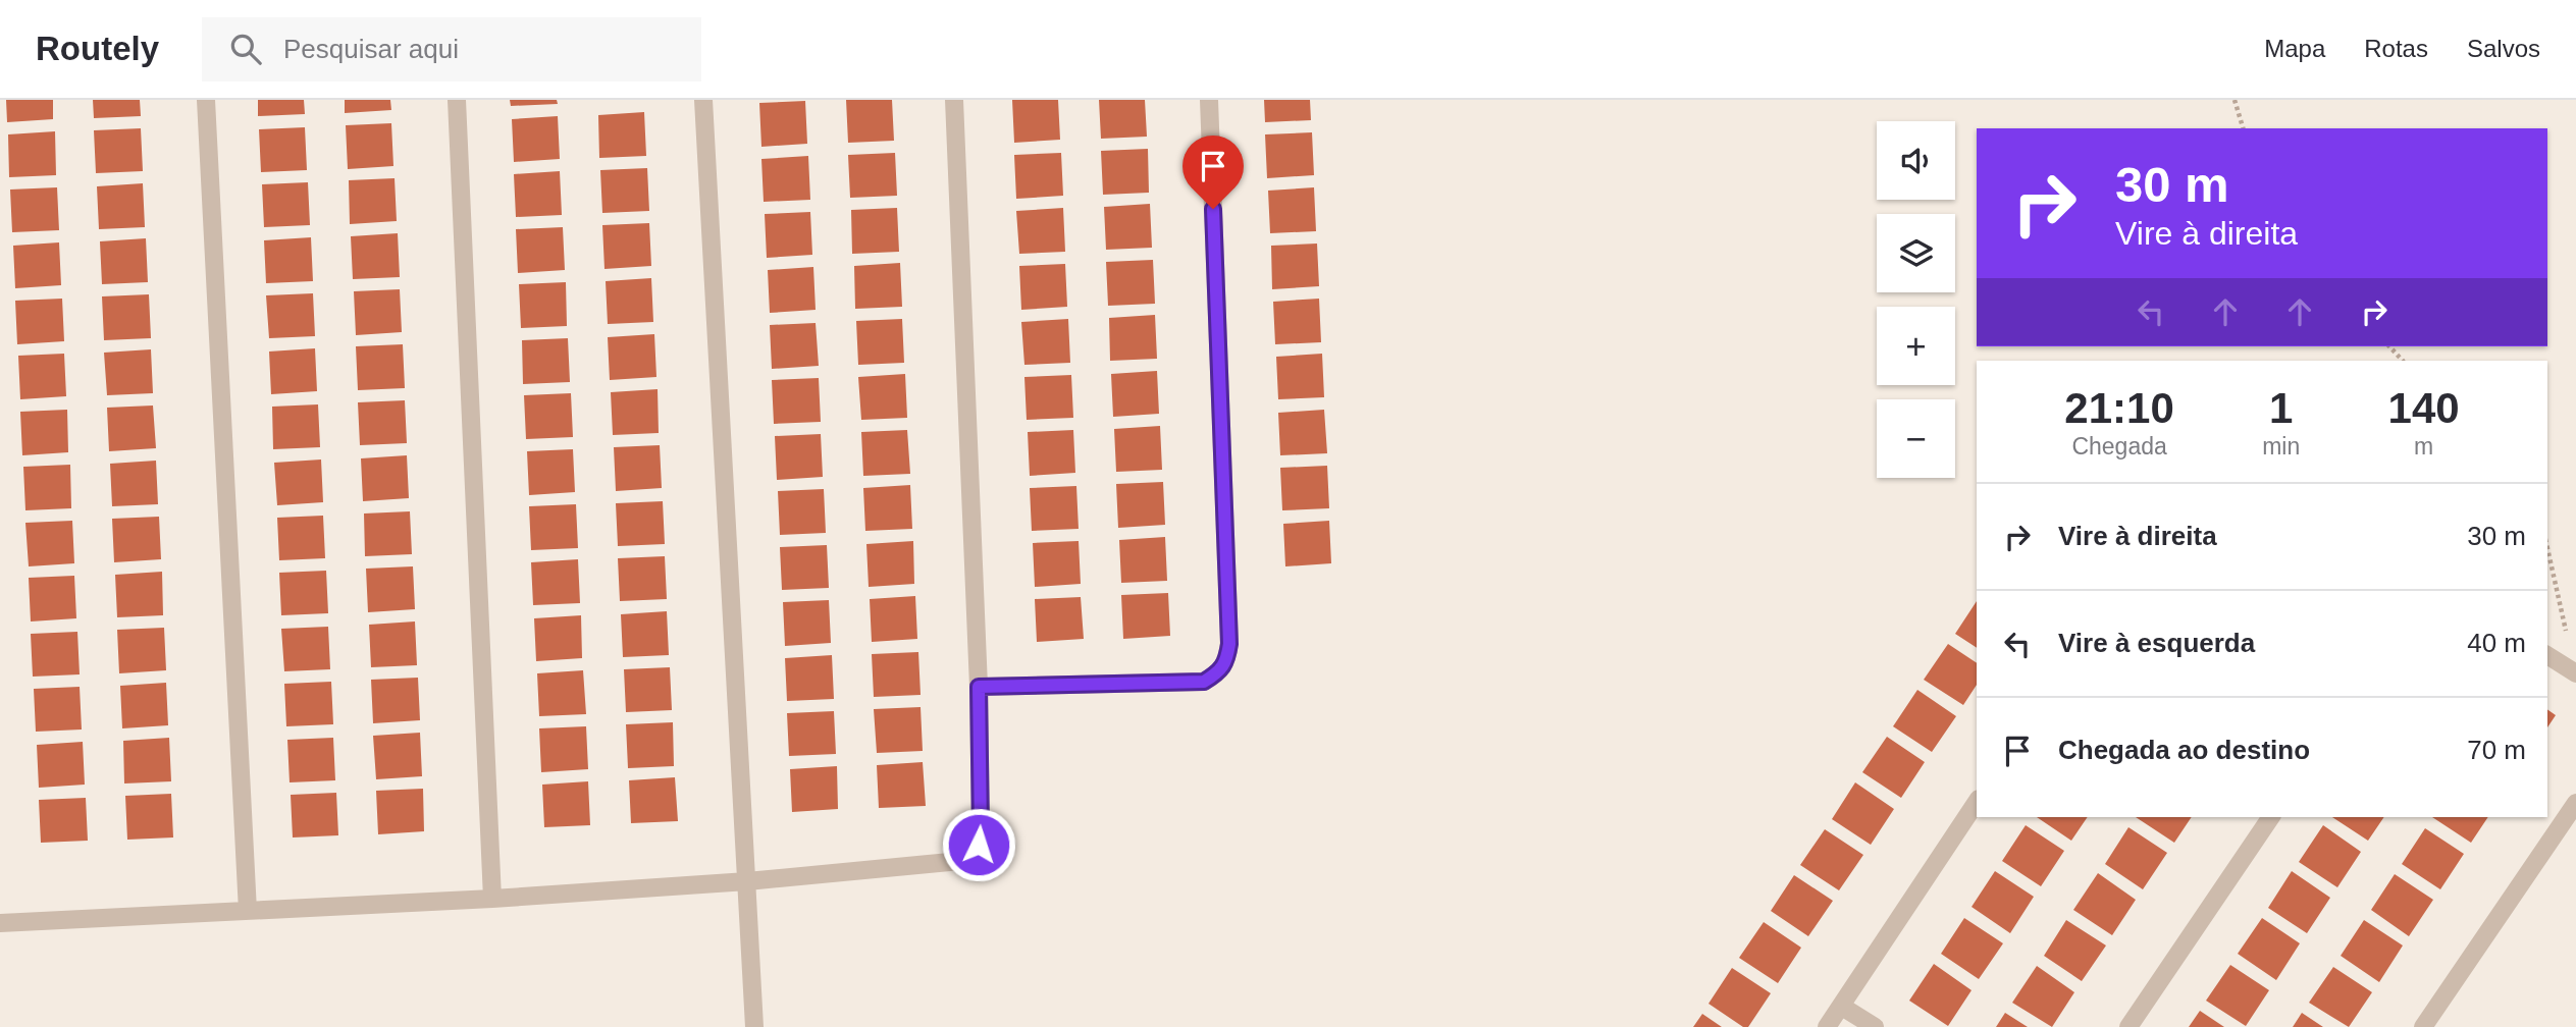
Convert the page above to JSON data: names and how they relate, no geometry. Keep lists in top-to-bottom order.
{
  "page": {
    "header": "Routely",
    "search": "Pesquisar aqui",
    "nav": ["Mapa", "Rotas", "Salvos"],
    "map_buttons": ["+", "−"],
    "turn": ["30 m", "Vire à direita"],
    "eta": [
      "21:10",
      "Chegada",
      "1",
      "min",
      "140",
      "m"
    ],
    "list": [
      {
        "name": "Vire à direita",
        "value": "30 m"
      },
      {
        "name": "Vire à esquerda",
        "value": "40 m"
      },
      {
        "name": "Chegada ao destino",
        "value": "70 m"
      }
    ]
  }
}
